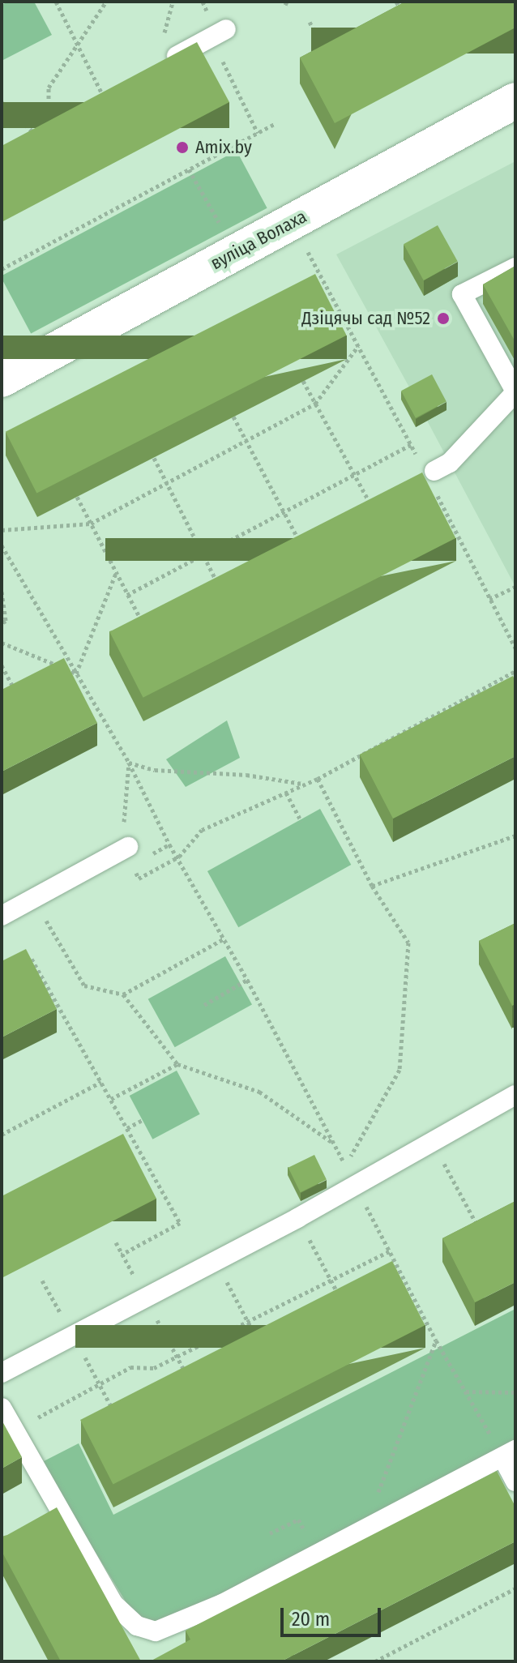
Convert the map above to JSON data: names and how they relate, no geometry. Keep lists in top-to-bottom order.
{
  "streets": {
    "street": ["вуліца Волаха"]
  },
  "places": ["Amix.by", "Дзіцячы сад №52"],
  "scale_bar": "20 m"
}
